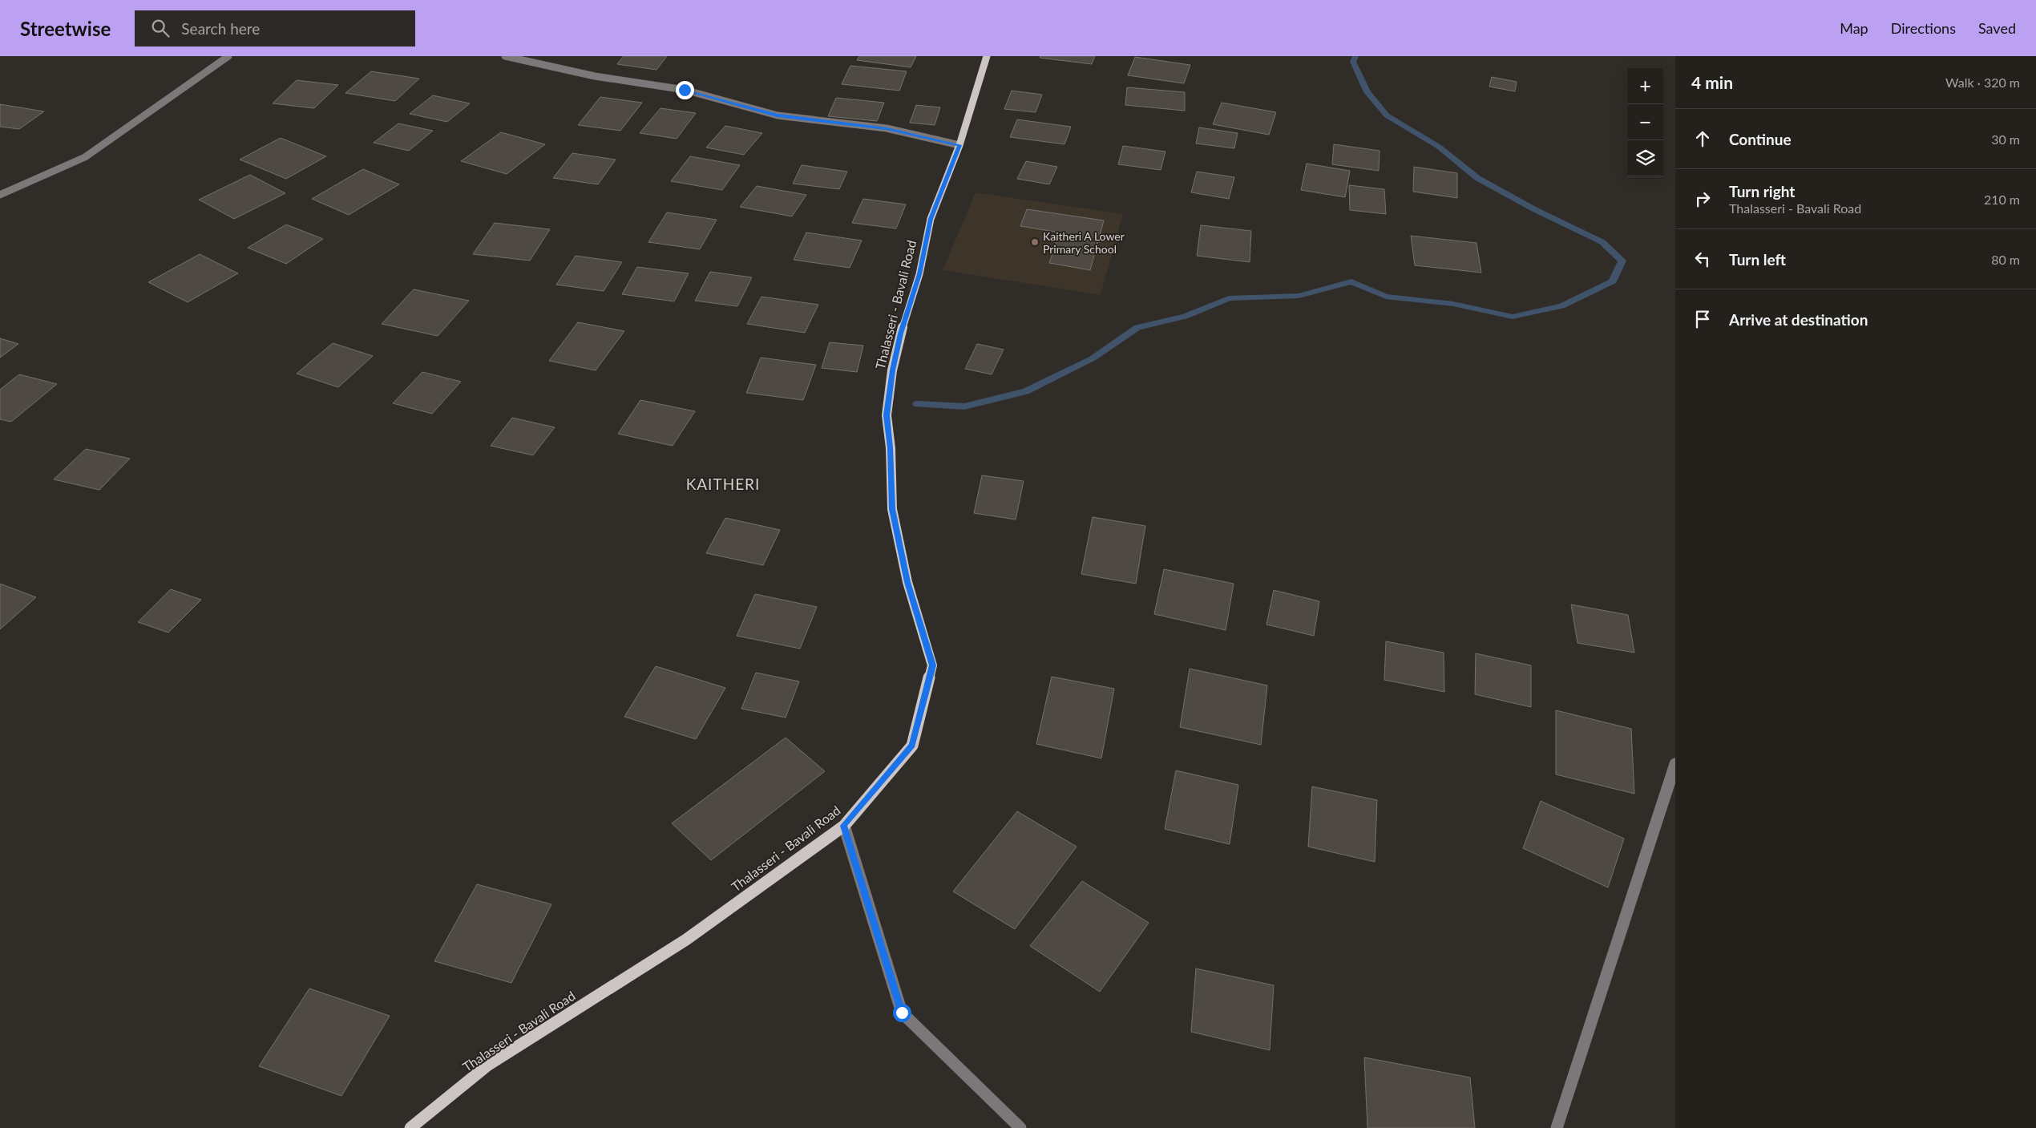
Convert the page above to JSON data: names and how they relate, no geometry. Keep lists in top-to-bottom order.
{
  "streets": {
    "main road": ["Thalasseri - Bavali Road"]
  },
  "districts": ["KAITHERI"],
  "places": ["Kaitheri A Lower Primary School"],
  "page": {
    "header": "Streetwise",
    "search": "Search here",
    "nav": ["Map", "Directions", "Saved"],
    "heading": ["4 min", "Walk · 320 m"],
    "map_buttons": ["+", "−"],
    "list": [
      ["Continue", "30 m"],
      ["Turn right", "Thalasseri - Bavali Road", "210 m"],
      ["Turn left", "80 m"],
      "Arrive at destination"
    ]
  }
}
